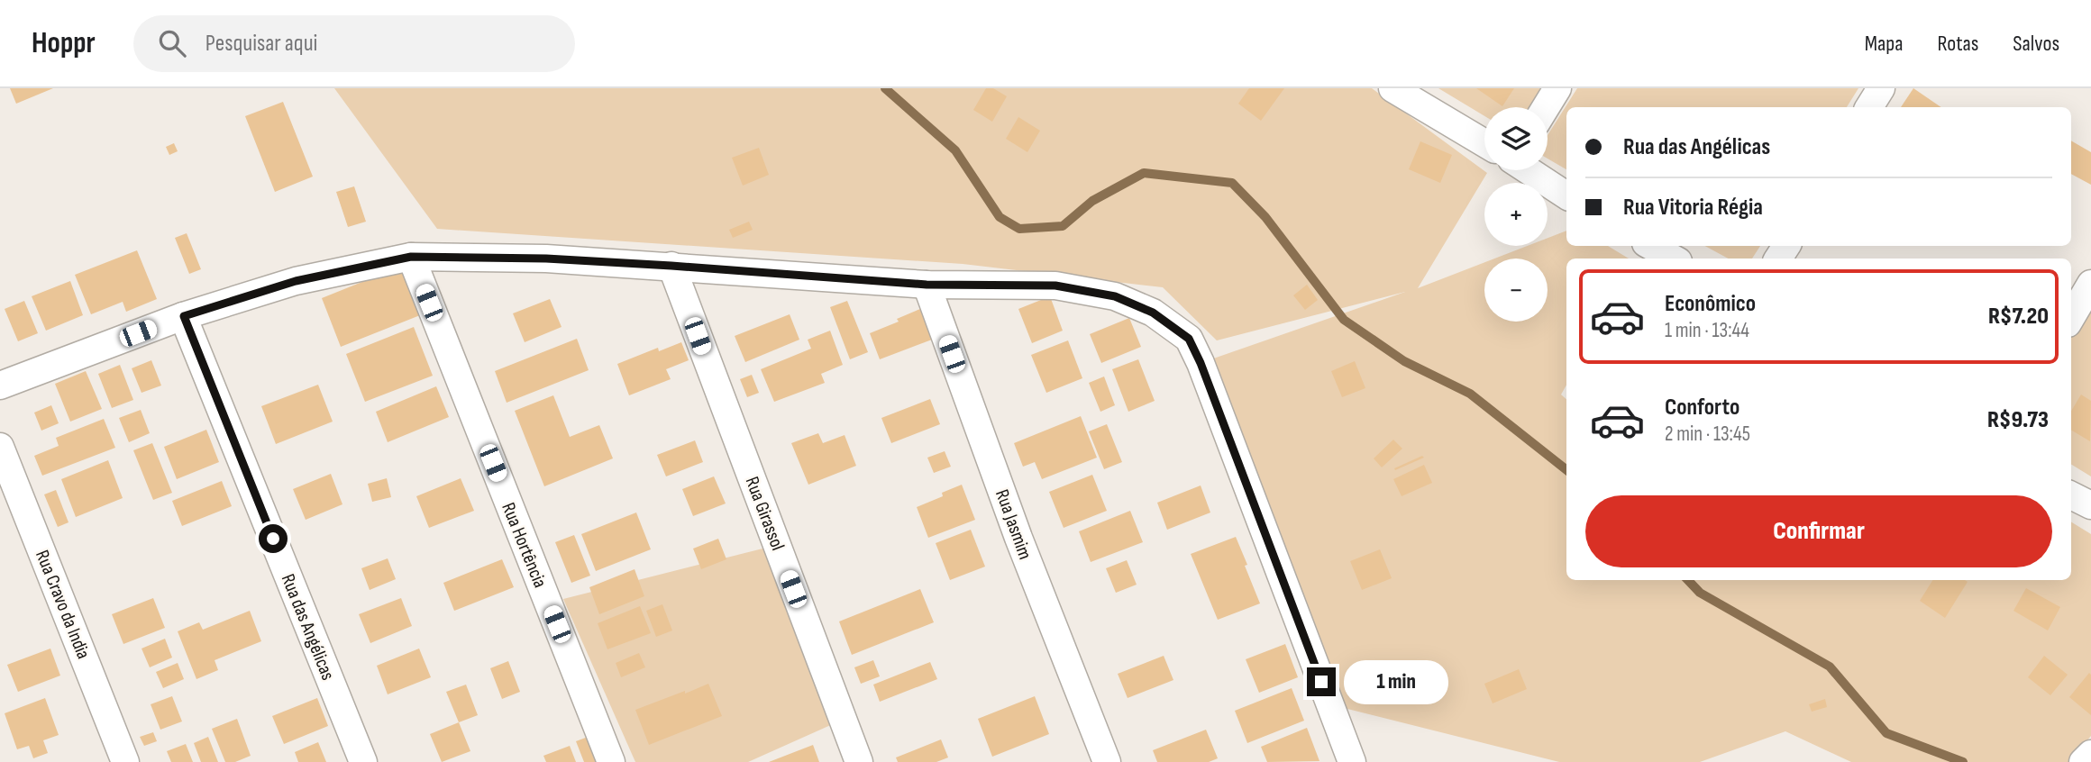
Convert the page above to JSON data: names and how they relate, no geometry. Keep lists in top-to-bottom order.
{
  "streets": {
    "street": [
      "Rua Girassol",
      "Rua Jasmim",
      "Rua Hortência",
      "Rua Cravo da India",
      "Rua das Angélicas"
    ]
  },
  "page": {
    "header": "Hoppr",
    "search": "Pesquisar aqui",
    "nav": ["Mapa", "Rotas", "Salvos"],
    "map_buttons": ["+", "−"],
    "banner": ["Rua das Angélicas", "Rua Vitoria Régia"],
    "list": [
      {
        "name": "Econômico",
        "note": "1 min · 13:44",
        "value": "R$7.20"
      },
      {
        "name": "Conforto",
        "note": "2 min · 13:45",
        "value": "R$9.73"
      }
    ],
    "buttons": "Confirmar",
    "bubble": "1 min"
  }
}
